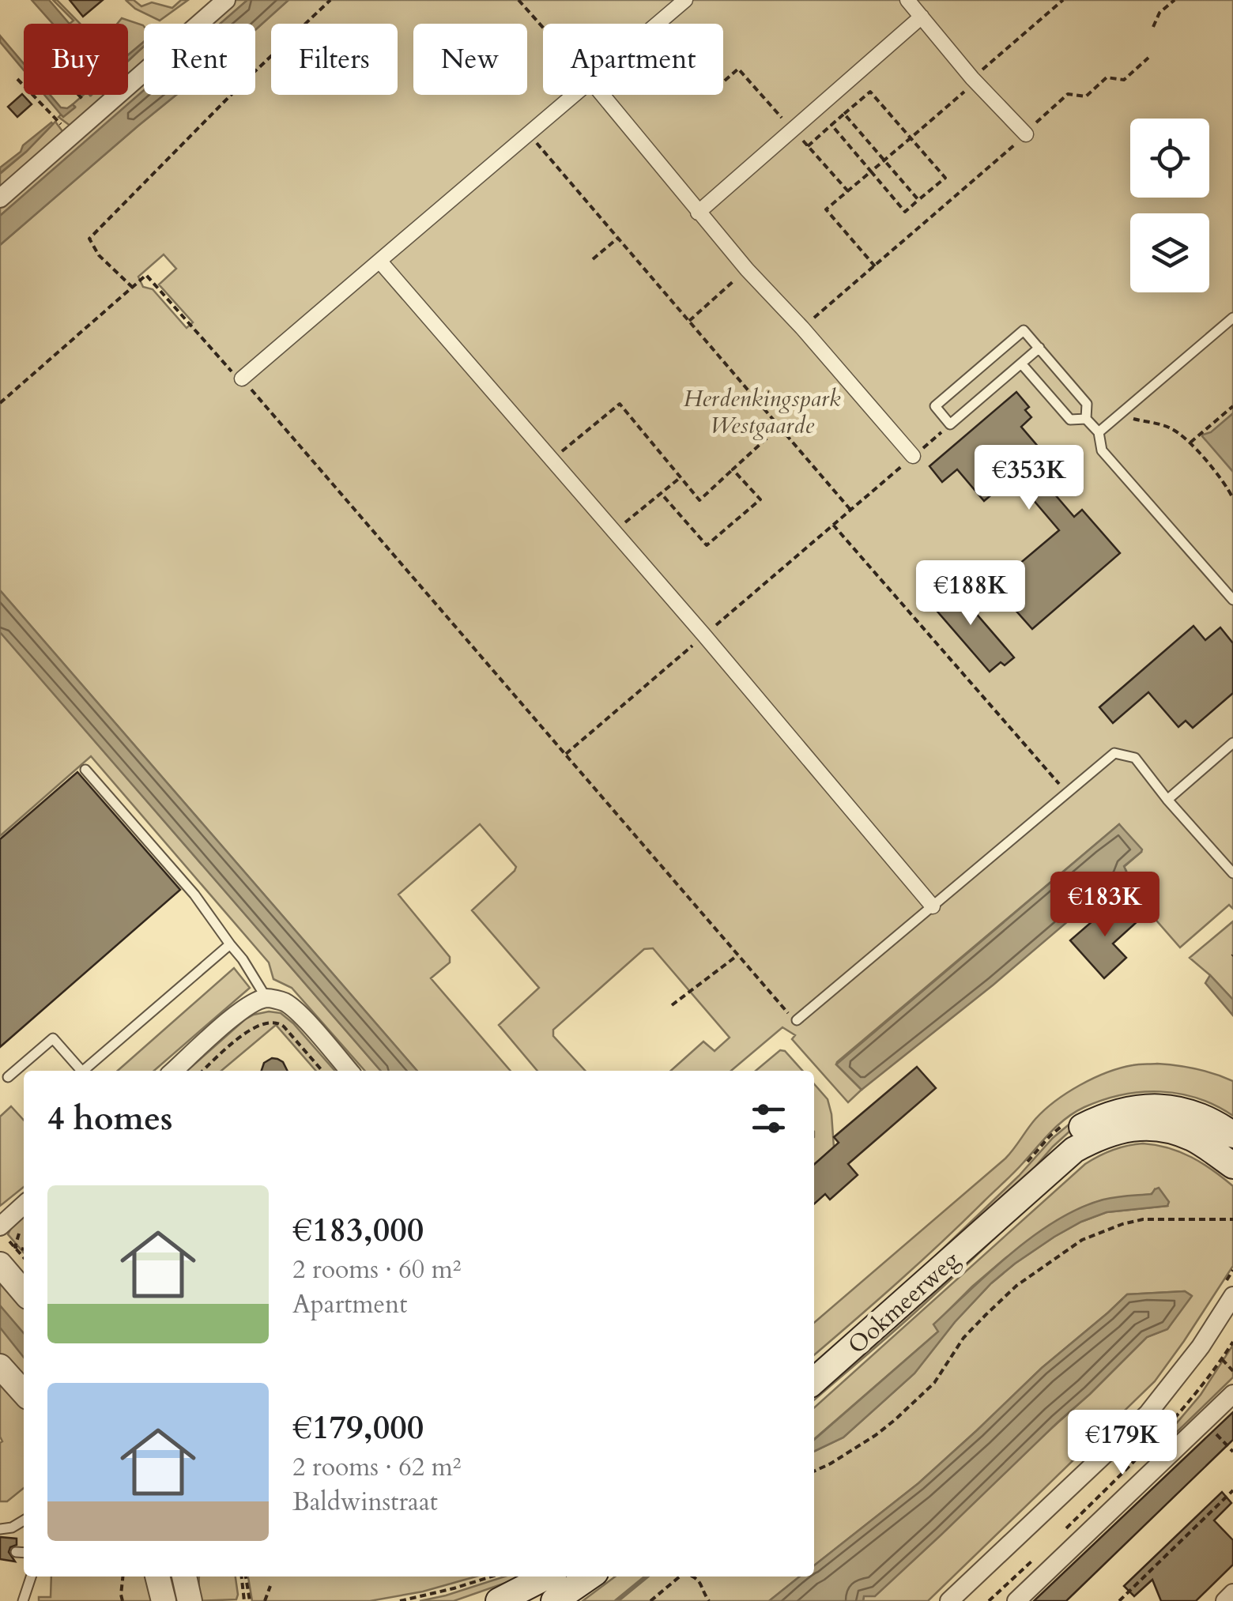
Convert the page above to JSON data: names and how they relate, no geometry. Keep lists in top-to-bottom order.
{
  "streets": {
    "main road": ["Ookmeerweg"]
  },
  "parks": ["Herdenkingspark Westgaarde"],
  "page": {
    "chip": [
      "Buy",
      "Rent",
      "Filters",
      "New",
      "Apartment"
    ],
    "price": [
      "€353K",
      "€188K",
      "€183K",
      "€179K"
    ],
    "heading": "4 homes",
    "list": [
      {
        "name": "€183,000",
        "note": "2 rooms · 60 m² · Apartment"
      },
      {
        "name": "€179,000",
        "note": "2 rooms · 62 m² · Baldwinstraat"
      }
    ]
  }
}
